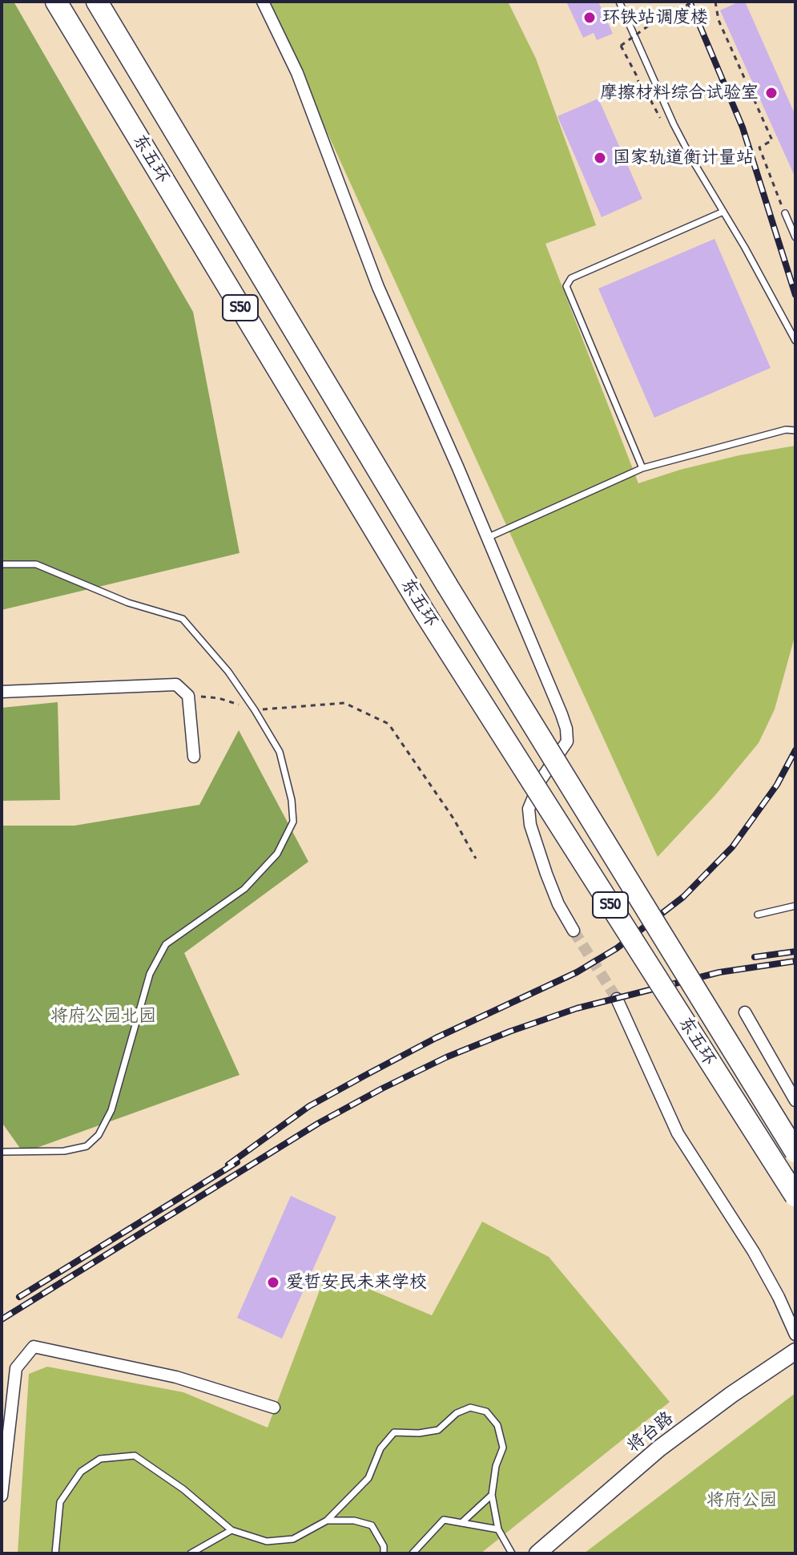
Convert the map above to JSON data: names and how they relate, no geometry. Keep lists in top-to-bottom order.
{
  "streets": {
    "highway": ["东五环", "S50"],
    "main road": ["将台路"]
  },
  "parks": ["将府公园北园", "将府公园"],
  "places": [
    "环铁站调度楼",
    "摩擦材料综合试验室",
    "国家轨道衡计量站",
    "爱哲安民未来学校"
  ]
}
